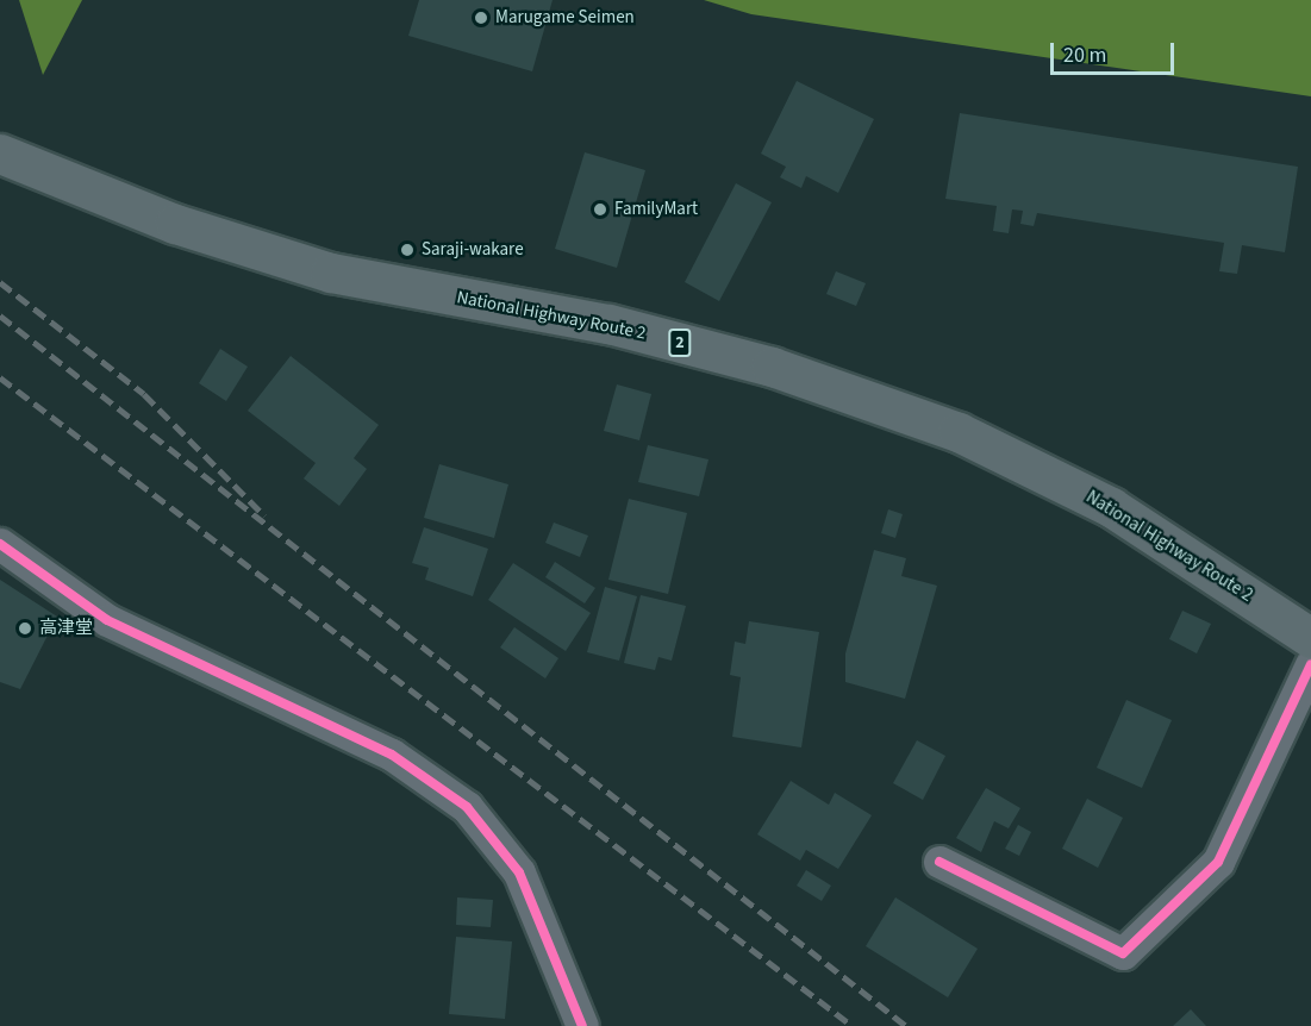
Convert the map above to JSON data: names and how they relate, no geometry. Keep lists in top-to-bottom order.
{
  "streets": {
    "highway": ["National Highway Route 2", "2"]
  },
  "places": [
    "Marugame Seimen",
    "FamilyMart",
    "Saraji-wakare",
    "高津堂"
  ],
  "scale_bar": "20 m"
}
